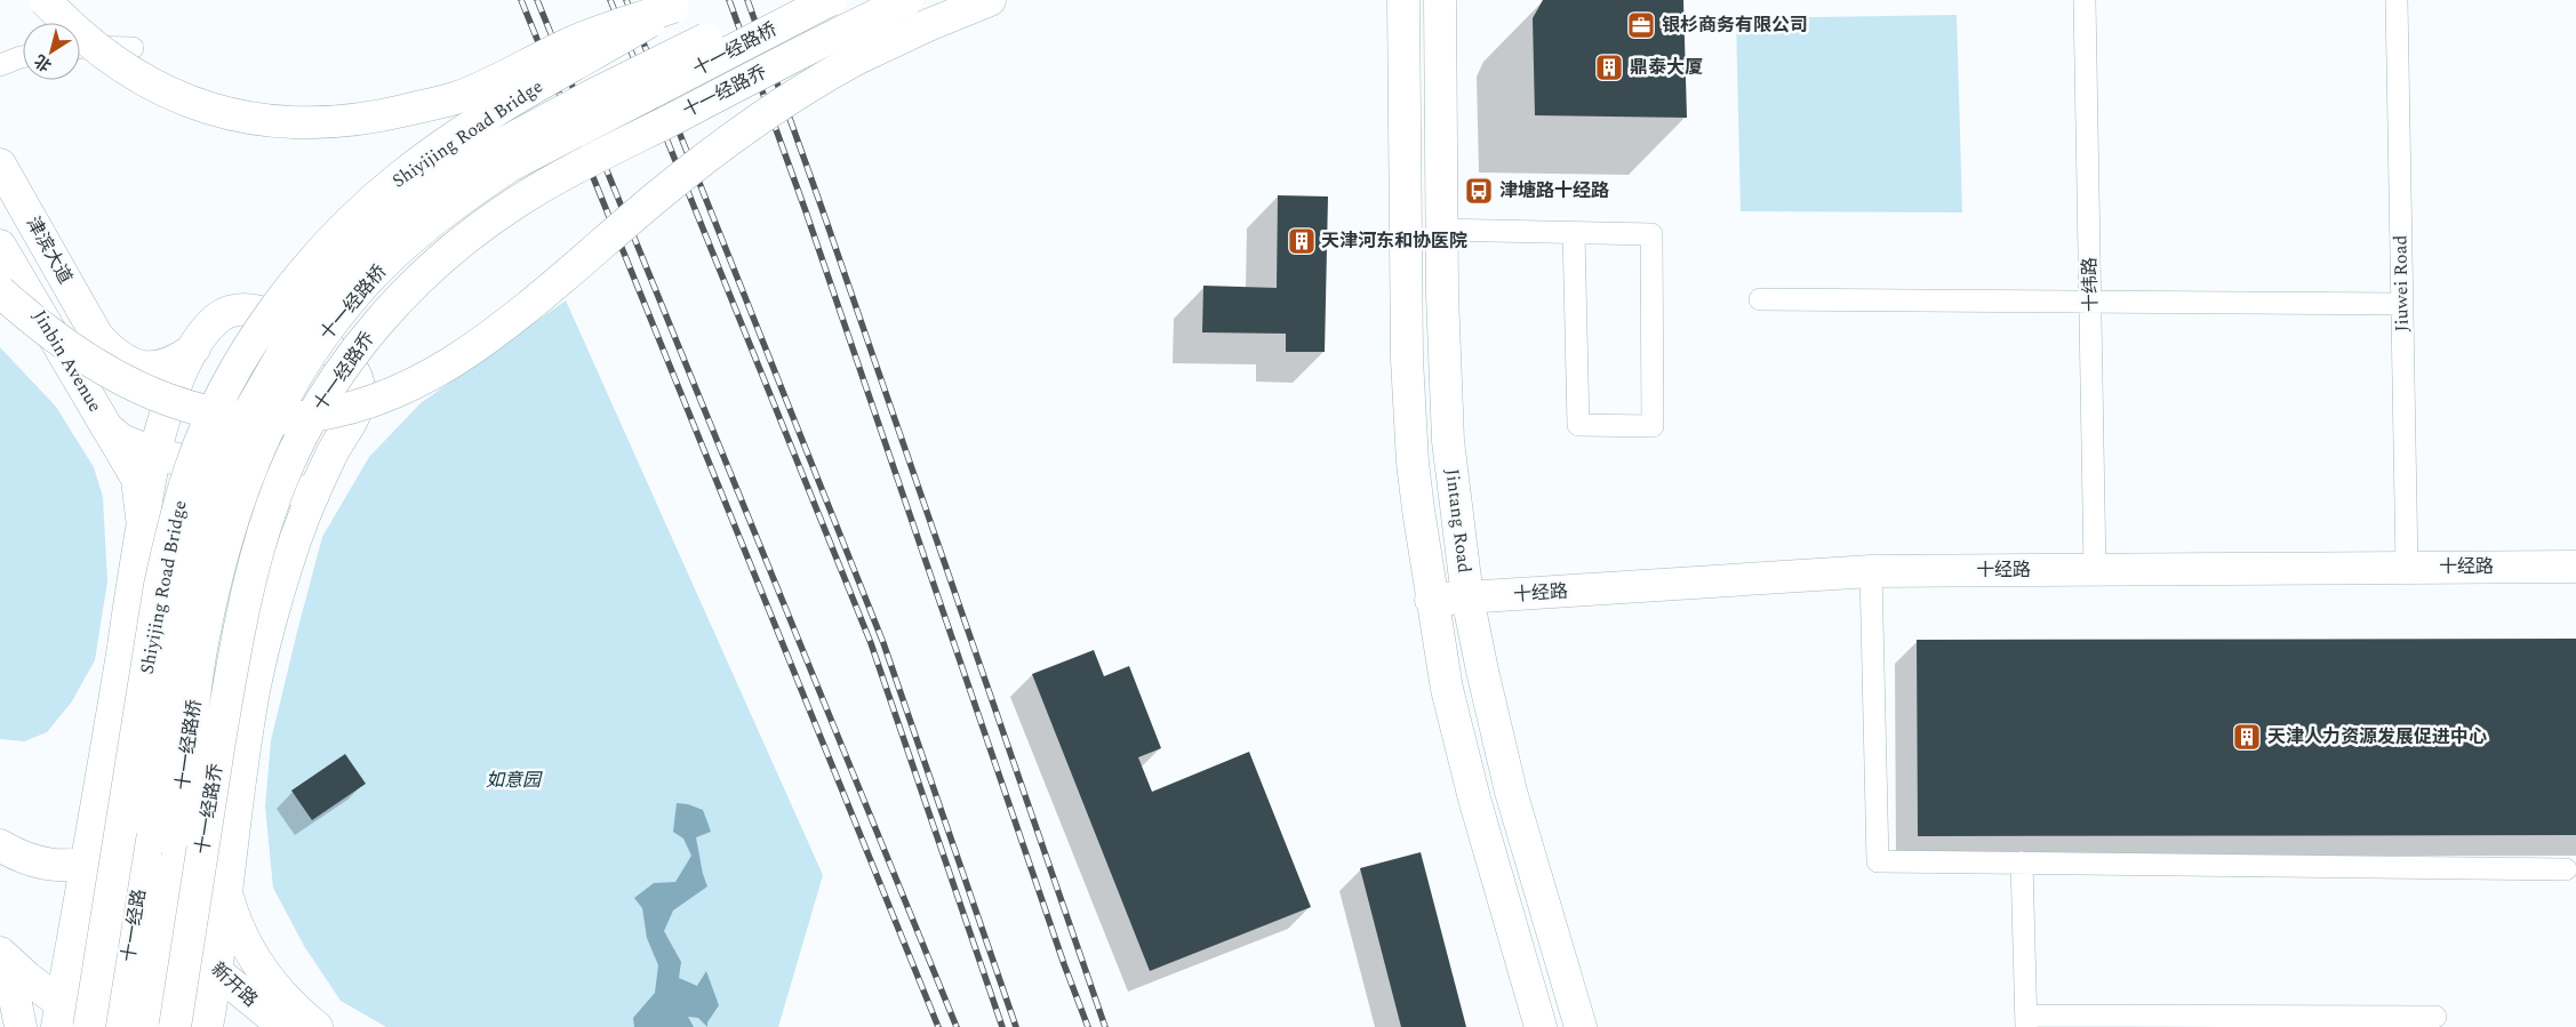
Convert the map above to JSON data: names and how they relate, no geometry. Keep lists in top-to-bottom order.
{
  "streets": {
    "main road": [
      "十一经路桥",
      "十一经路乔",
      "Shiyijing Road Bridge",
      "津滨大道",
      "Jinbin Avenue",
      "Jintang Road",
      "十经路",
      "十一经路",
      "新开路"
    ],
    "street": ["Jiuwei Road", "十纬路"]
  },
  "crossings": [
    ["十一经路桥", "十一经路"],
    ["十一经路桥", "新开路"],
    ["津滨大道", "Jinbin Avenue"],
    ["Jiuwei Road", "十经路"],
    ["十纬路", "十经路"],
    ["Jintang Road", "十经路"],
    ["十一经路", "新开路"]
  ],
  "parks": ["如意园"],
  "places": {
    "office": ["银杉商务有限公司"],
    "building": ["鼎泰大厦", "天津河东和协医院", "天津人力资源发展促进中心"],
    "bus stop": ["津塘路十经路"]
  },
  "north": "bottom left"
}
